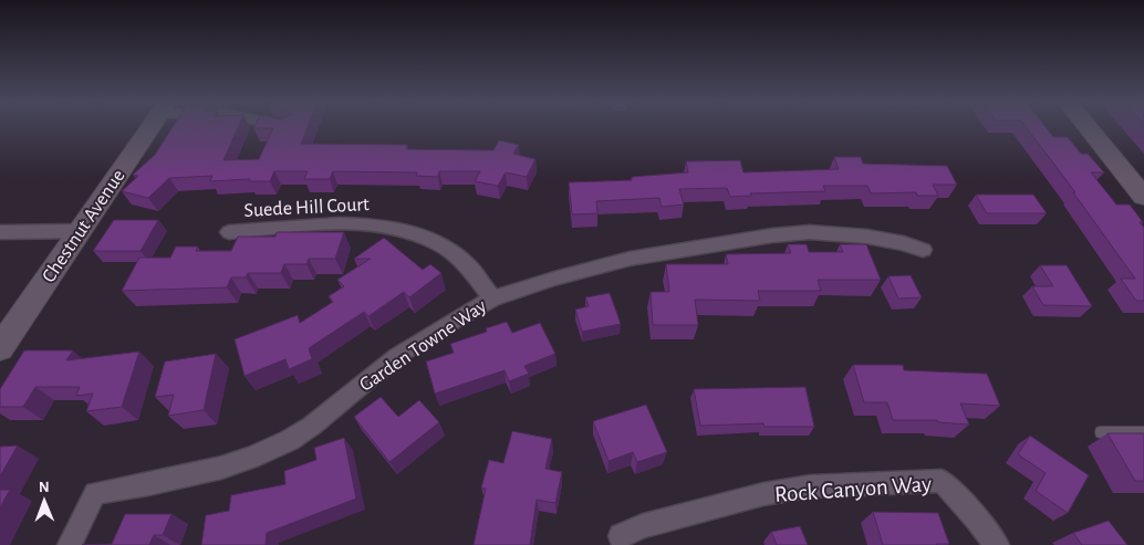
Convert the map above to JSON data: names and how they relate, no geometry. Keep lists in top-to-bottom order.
{
  "streets": {
    "street": [
      "Suede Hill Court",
      "Chestnut Avenue",
      "Garden Towne Way",
      "Rock Canyon Way"
    ]
  },
  "crossings": [
    ["Suede Hill Court", "Garden Towne Way"]
  ],
  "north": "top"
}
